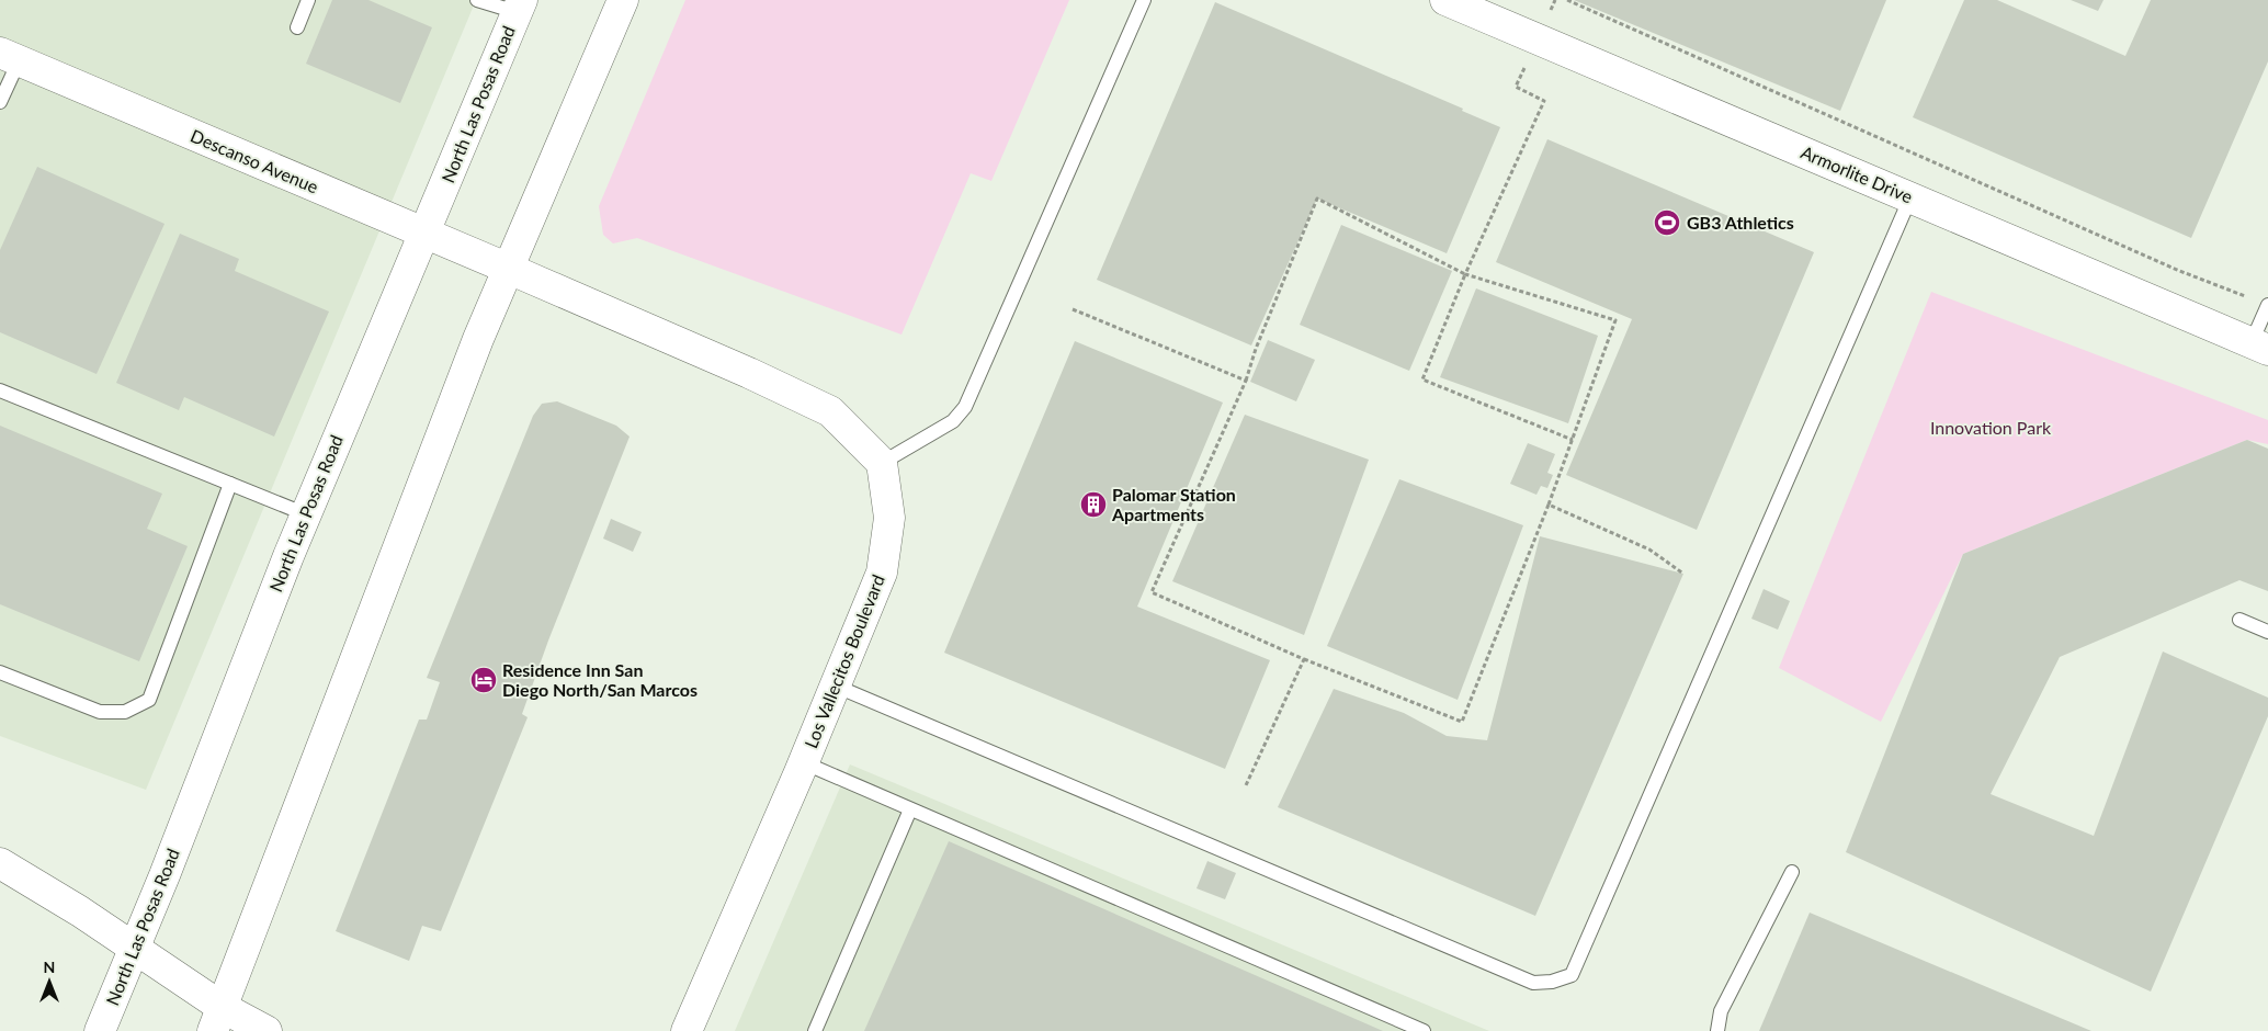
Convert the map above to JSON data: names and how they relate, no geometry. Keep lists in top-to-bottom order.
{
  "streets": {
    "main road": [
      "North Las Posas Road",
      "Descanso Avenue",
      "Armorlite Drive",
      "Los Vallecitos Boulevard"
    ]
  },
  "crossings": [
    ["North Las Posas Road", "Descanso Avenue"]
  ],
  "parks": ["Innovation Park"],
  "places": {
    "sports": ["GB3 Athletics"],
    "building": ["Palomar Station Apartments"],
    "hotel": ["Residence Inn San Diego North/San Marcos"]
  },
  "north": "top"
}
